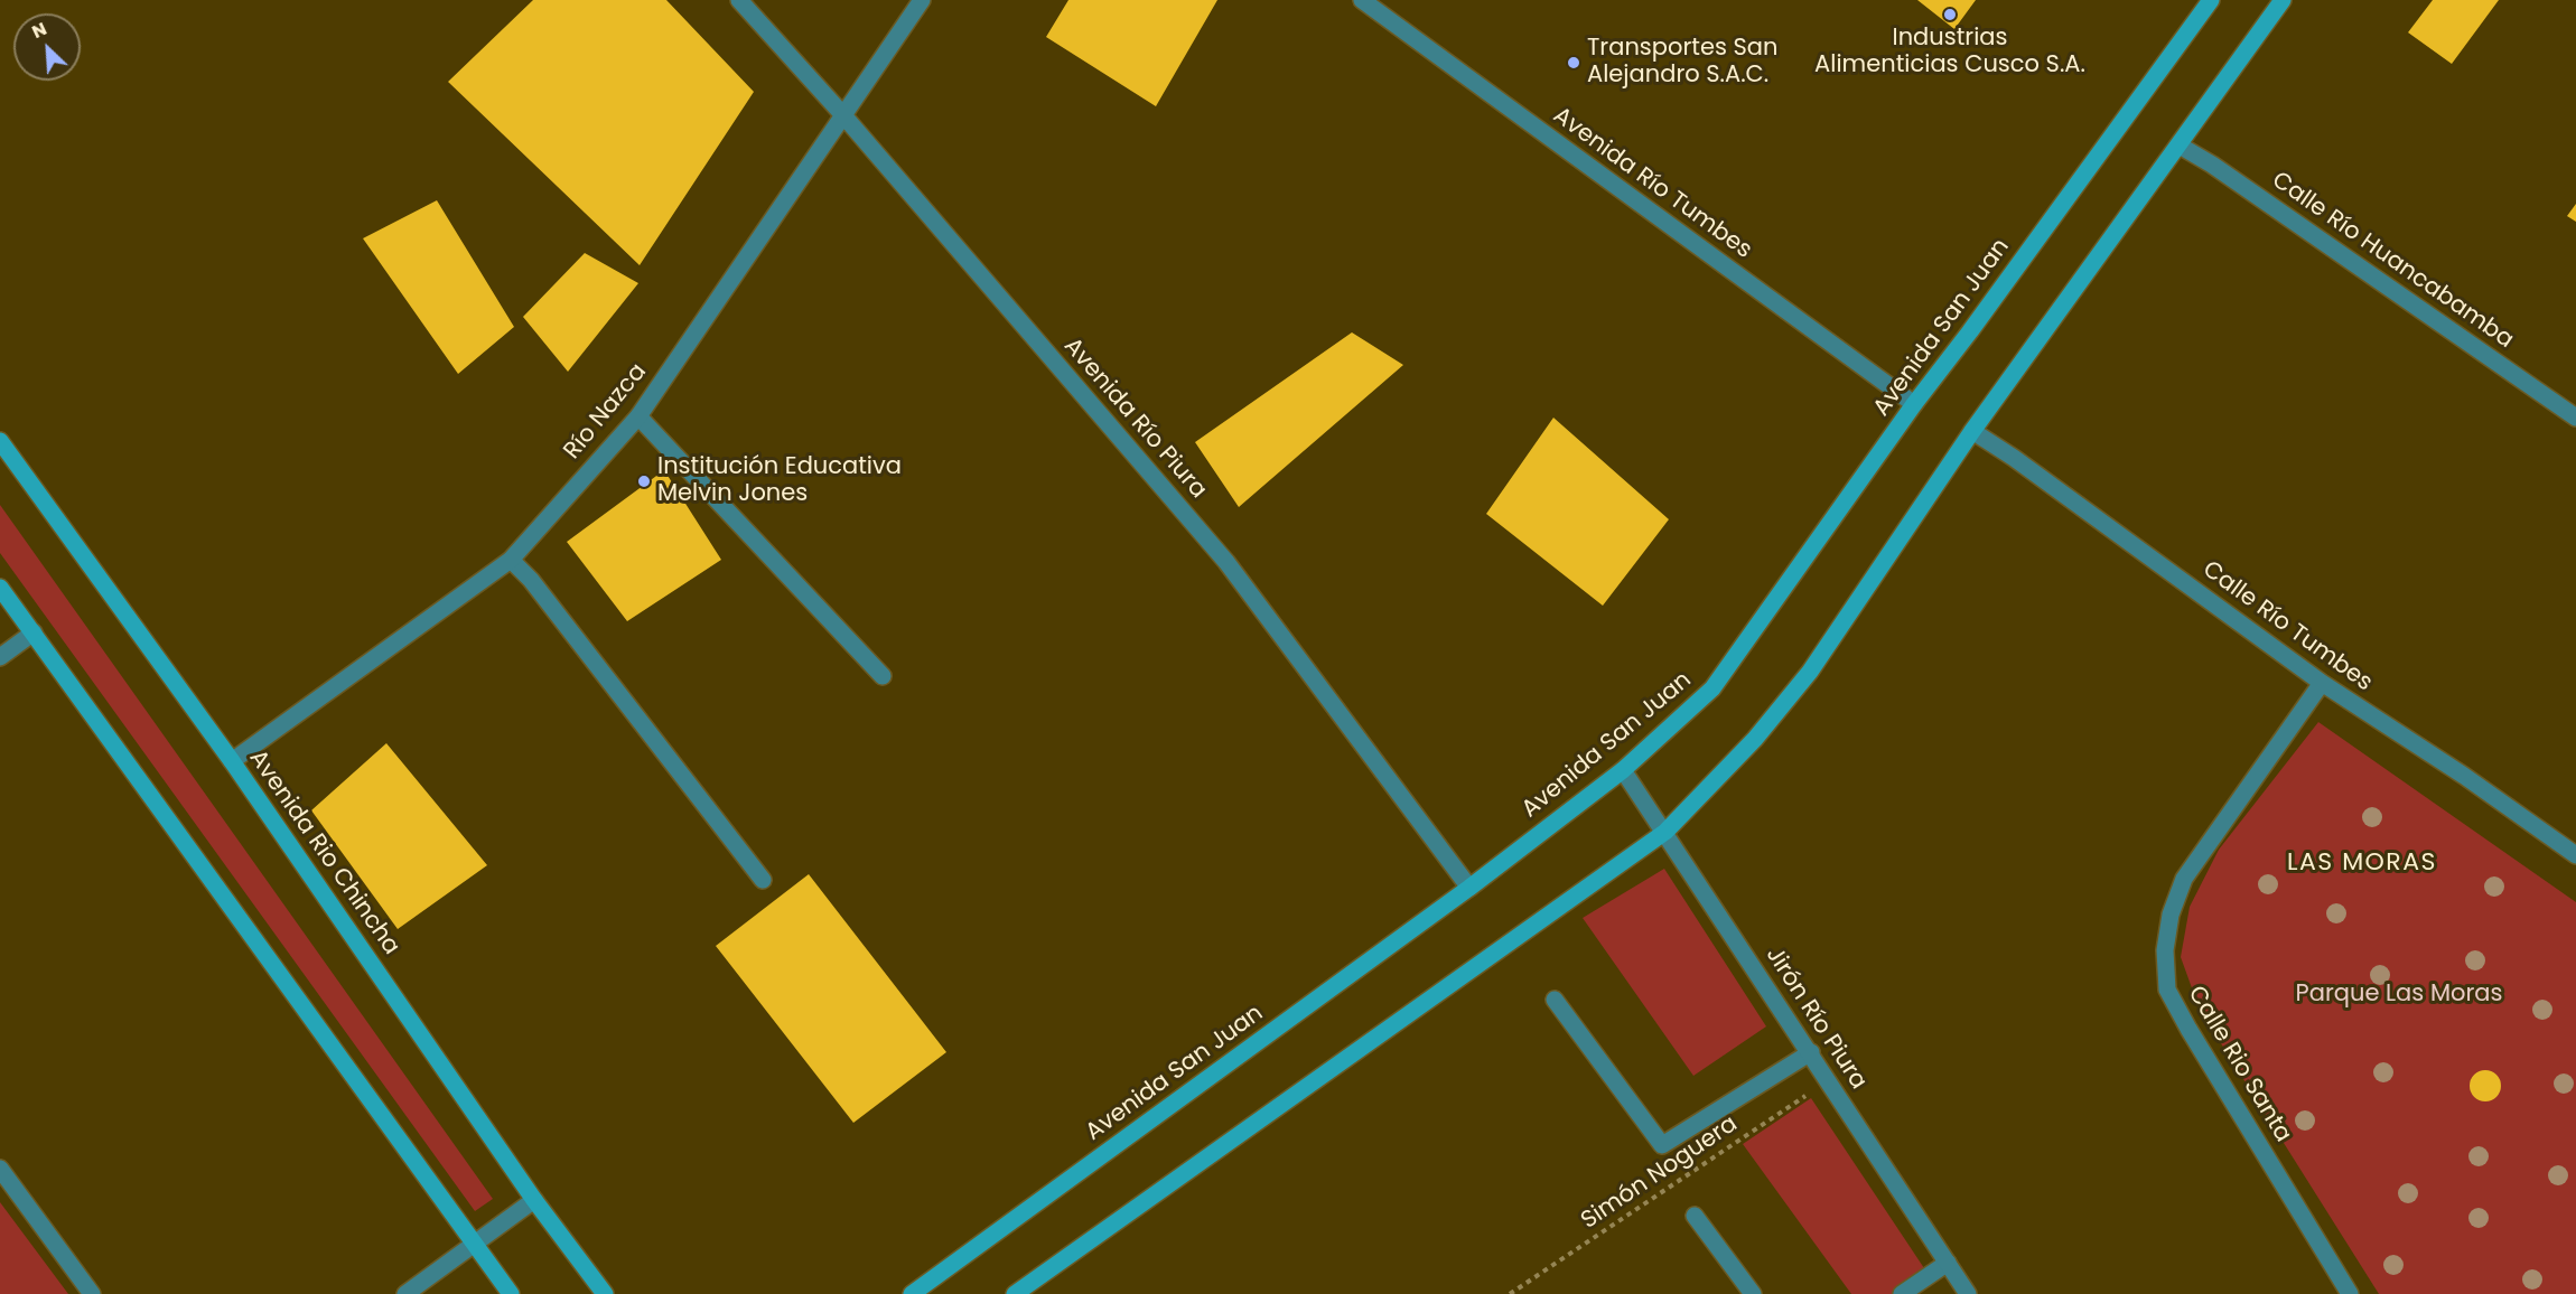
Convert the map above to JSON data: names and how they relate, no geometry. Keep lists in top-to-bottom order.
{
  "streets": {
    "street": [
      "Avenida Río Tumbes",
      "Calle Río Huancabamba",
      "Avenida San Juan",
      "Río Nazca",
      "Avenida Río Piura",
      "Calle Río Tumbes",
      "Avenida Rio Chincha",
      "Jirón Río Piura",
      "Calle Rio Santa"
    ],
    "path": ["Simón Noguera"]
  },
  "crossings": [
    ["Avenida Río Tumbes", "Avenida San Juan"],
    ["Avenida San Juan", "Avenida Río Piura"],
    ["Avenida San Juan", "Jirón Río Piura"],
    ["Río Nazca", "Avenida Río Piura"],
    ["Río Nazca", "Avenida Rio Chincha"],
    ["Calle Río Tumbes", "Calle Rio Santa"],
    ["Jirón Río Piura", "Simón Noguera"]
  ],
  "districts": ["LAS MORAS"],
  "parks": ["Parque Las Moras"],
  "places": ["Industrias Alimenticias Cusco S.A.", "Transportes San Alejandro S.A.C.", "Institución Educativa Melvin Jones"],
  "north": "top left"
}
